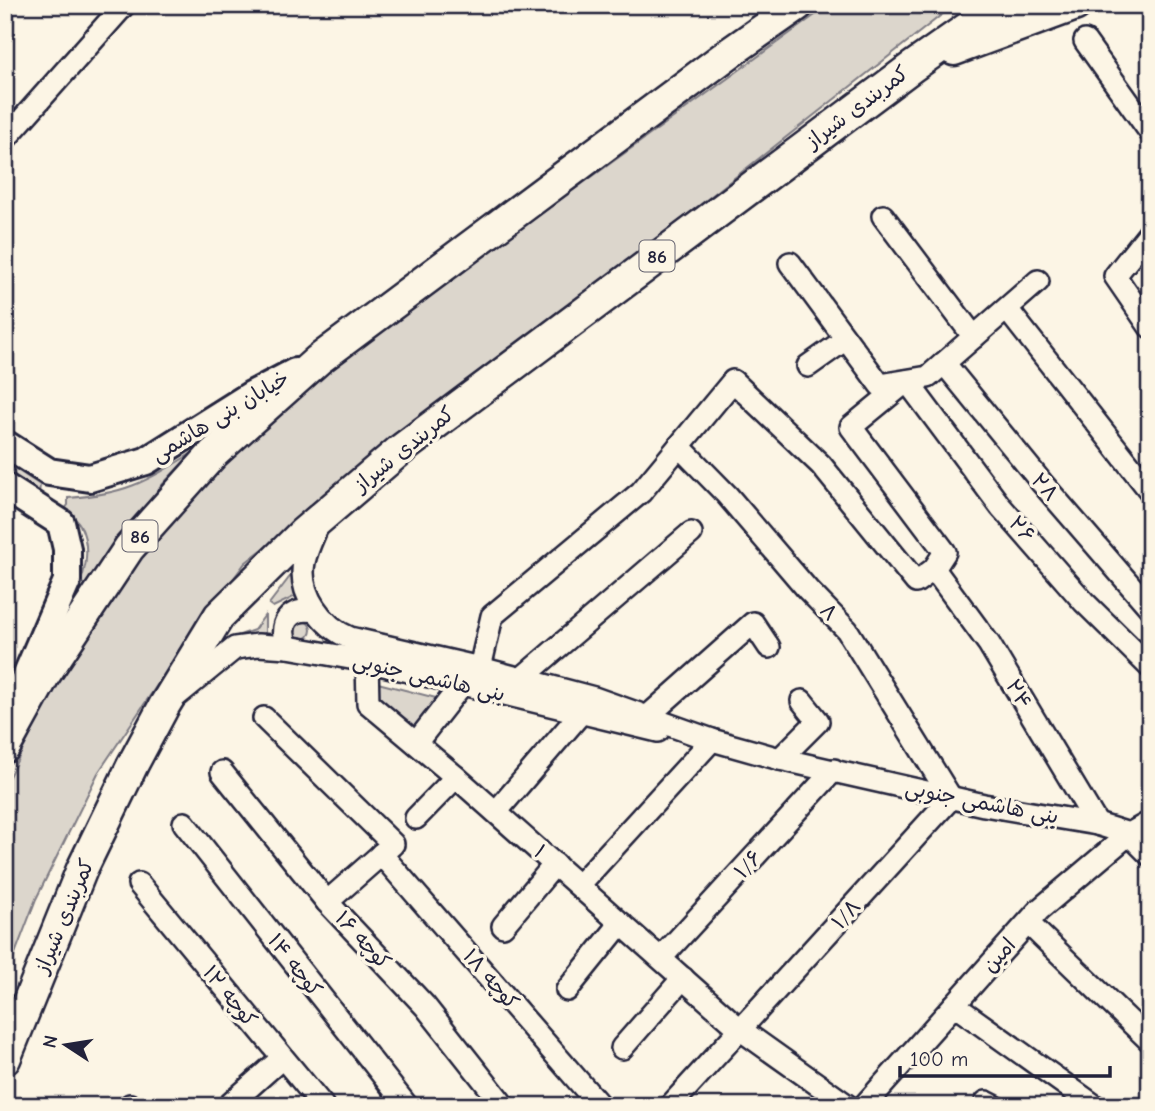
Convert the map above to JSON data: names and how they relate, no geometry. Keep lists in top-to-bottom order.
{
  "streets": {
    "highway": ["کمربندی شیراز", "86"],
    "main road": ["خیابان بنی هاشمی"],
    "street": [
      "۲۸",
      "۲۶",
      "۸",
      "بنی هاشمی جنوبی",
      "۲۴",
      "۱",
      "۱/۶",
      "۱/۸",
      "کوچه ۱۶",
      "امین",
      "کوچه ۱۴",
      "کوچه ۱۸",
      "کوچه ۱۲"
    ]
  },
  "crossings": [
    ["کمربندی شیراز", "بنی هاشمی جنوبی"],
    ["86", "خیابان بنی هاشمی"],
    ["۸", "بنی هاشمی جنوبی"],
    ["۸", "۱/۸"],
    ["بنی هاشمی جنوبی", "۲۴"],
    ["بنی هاشمی جنوبی", "۱"],
    ["بنی هاشمی جنوبی", "۱/۶"],
    ["بنی هاشمی جنوبی", "۱/۸"],
    ["بنی هاشمی جنوبی", "امین"],
    ["۱", "۱/۶"],
    ["۱", "۱/۸"]
  ],
  "scale_bar": "100 m",
  "north": "left"
}
